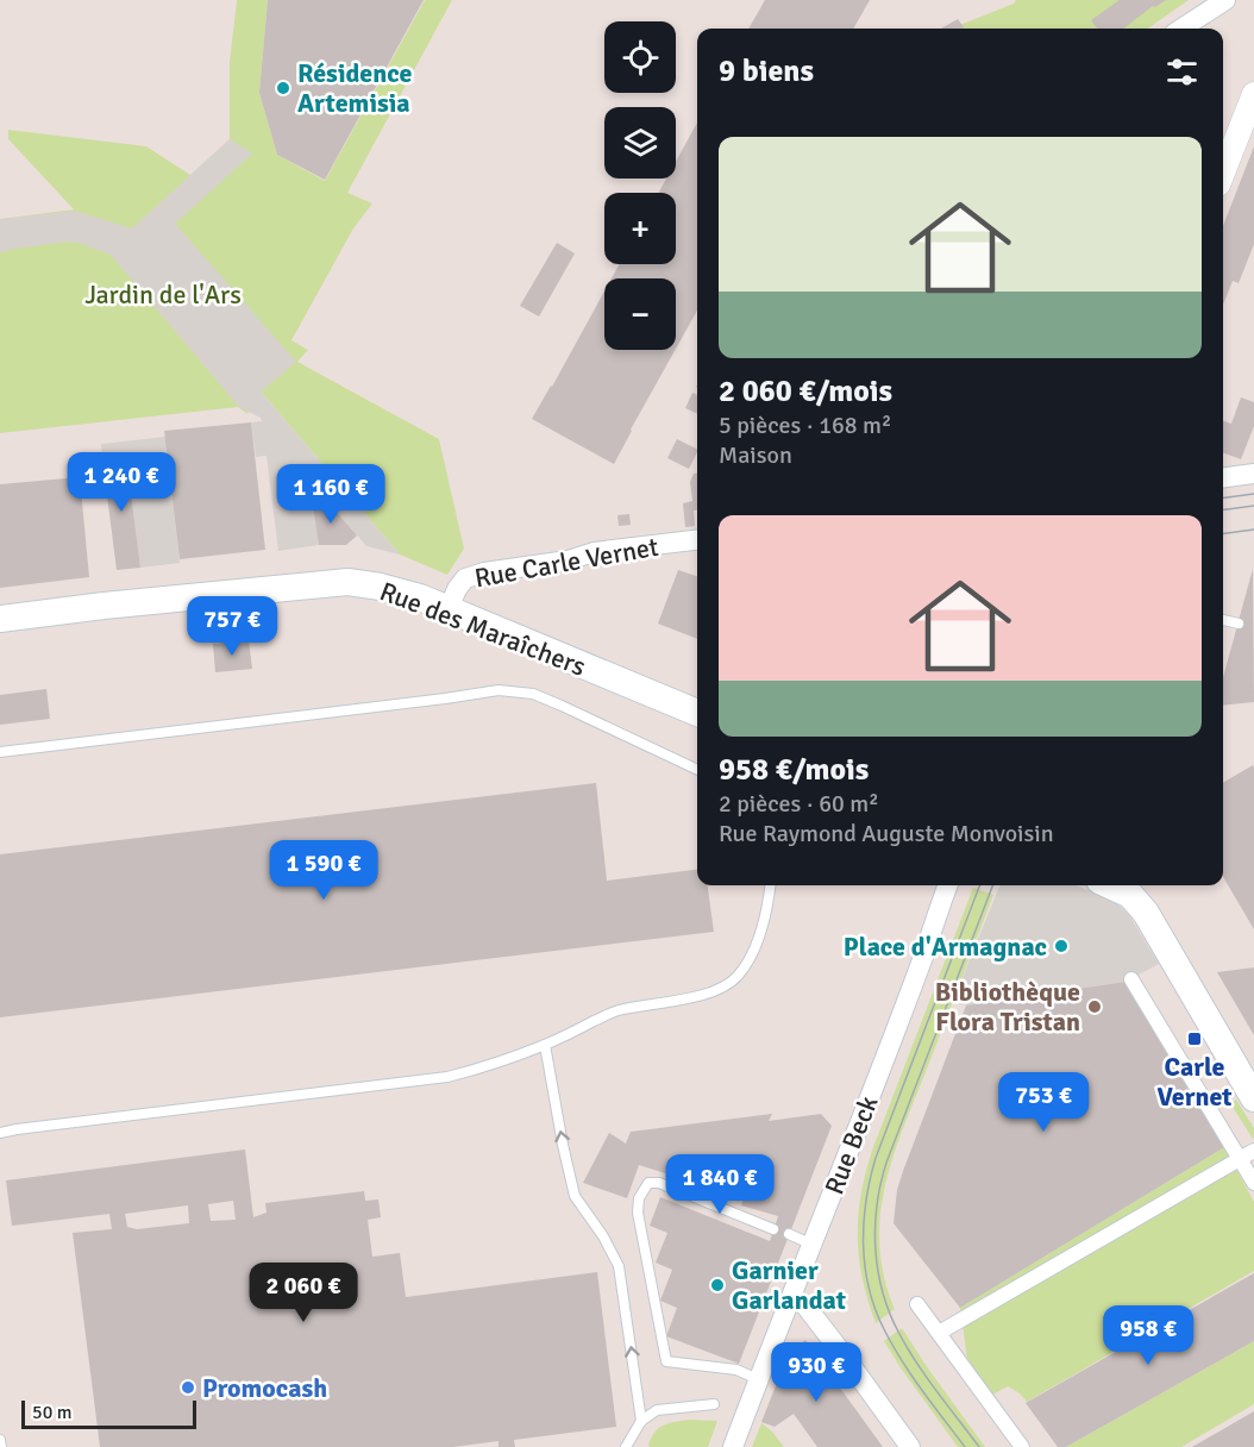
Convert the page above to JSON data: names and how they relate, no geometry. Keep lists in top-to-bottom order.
{
  "streets": {
    "main road": ["Rue des Maraîchers"],
    "street": ["Rue Carle Vernet", "Rue Beck"]
  },
  "crossings": [
    ["Rue Carle Vernet", "Rue des Maraîchers"]
  ],
  "parks": ["Jardin de l'Ars"],
  "places": {
    "other": [
      "Résidence Artemisia",
      "Place d'Armagnac",
      "Bibliothèque Flora Tristan",
      "Garnier Garlandat",
      "Promocash"
    ],
    "transit": ["Carle Vernet"]
  },
  "scale_bar": "50 m",
  "page": {
    "map_buttons": ["+", "−"],
    "heading": "9 biens",
    "list": [
      {
        "name": "2 060 €/mois",
        "note": "5 pièces · 168 m² · Maison"
      },
      {
        "name": "958 €/mois",
        "note": "2 pièces · 60 m² · Rue Raymond Auguste Monvoisin"
      }
    ],
    "price": [
      "1 240 €",
      "1 160 €",
      "757 €",
      "1 590 €",
      "753 €",
      "1 840 €",
      "2 060 €",
      "958 €",
      "930 €"
    ],
    "scale": "50 m"
  }
}
